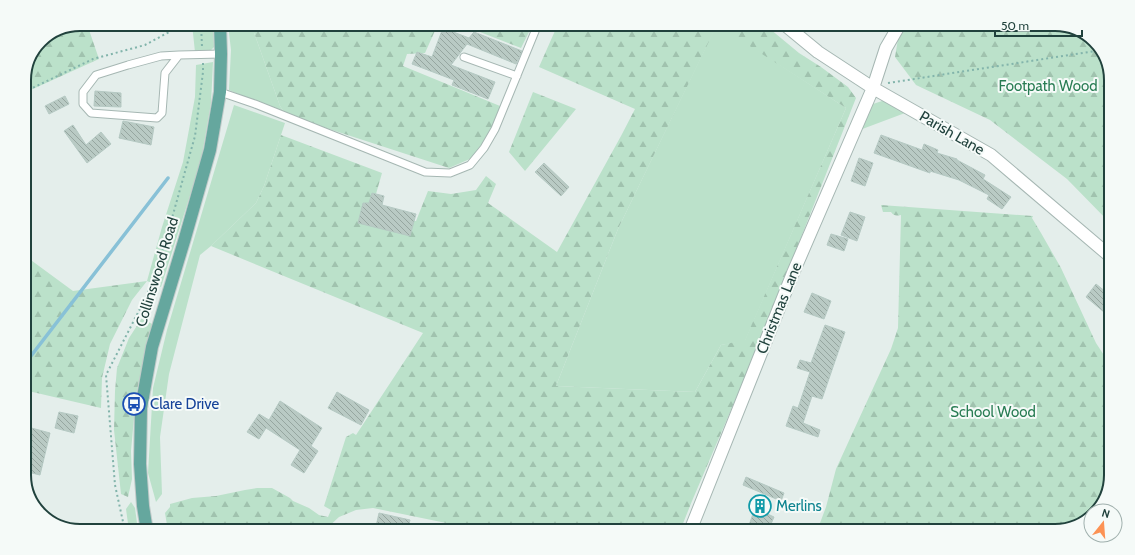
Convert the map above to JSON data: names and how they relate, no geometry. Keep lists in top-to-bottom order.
{
  "streets": {
    "main road": ["Collinswood Road"],
    "street": ["Parish Lane", "Christmas Lane"]
  },
  "crossings": [
    ["Parish Lane", "Christmas Lane"]
  ],
  "parks": ["Footpath Wood", "School Wood"],
  "places": {
    "bus stop": ["Clare Drive"],
    "building": ["Merlins"]
  },
  "scale_bar": "50 m",
  "north": "top"
}
